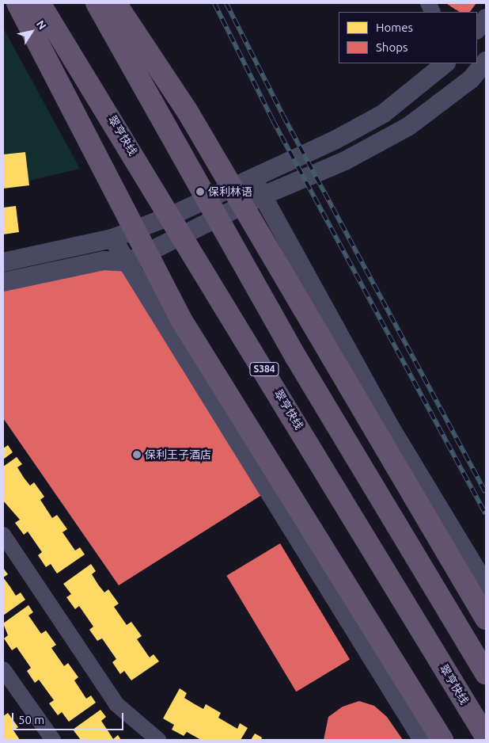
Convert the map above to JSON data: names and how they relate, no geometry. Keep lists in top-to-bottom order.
{
  "streets": {
    "highway": ["翠亨快线", "S384"]
  },
  "places": ["保利林语", "保利王子酒店"],
  "legend": ["Homes", "Shops"],
  "scale_bar": "50 m",
  "north": "top right"
}
